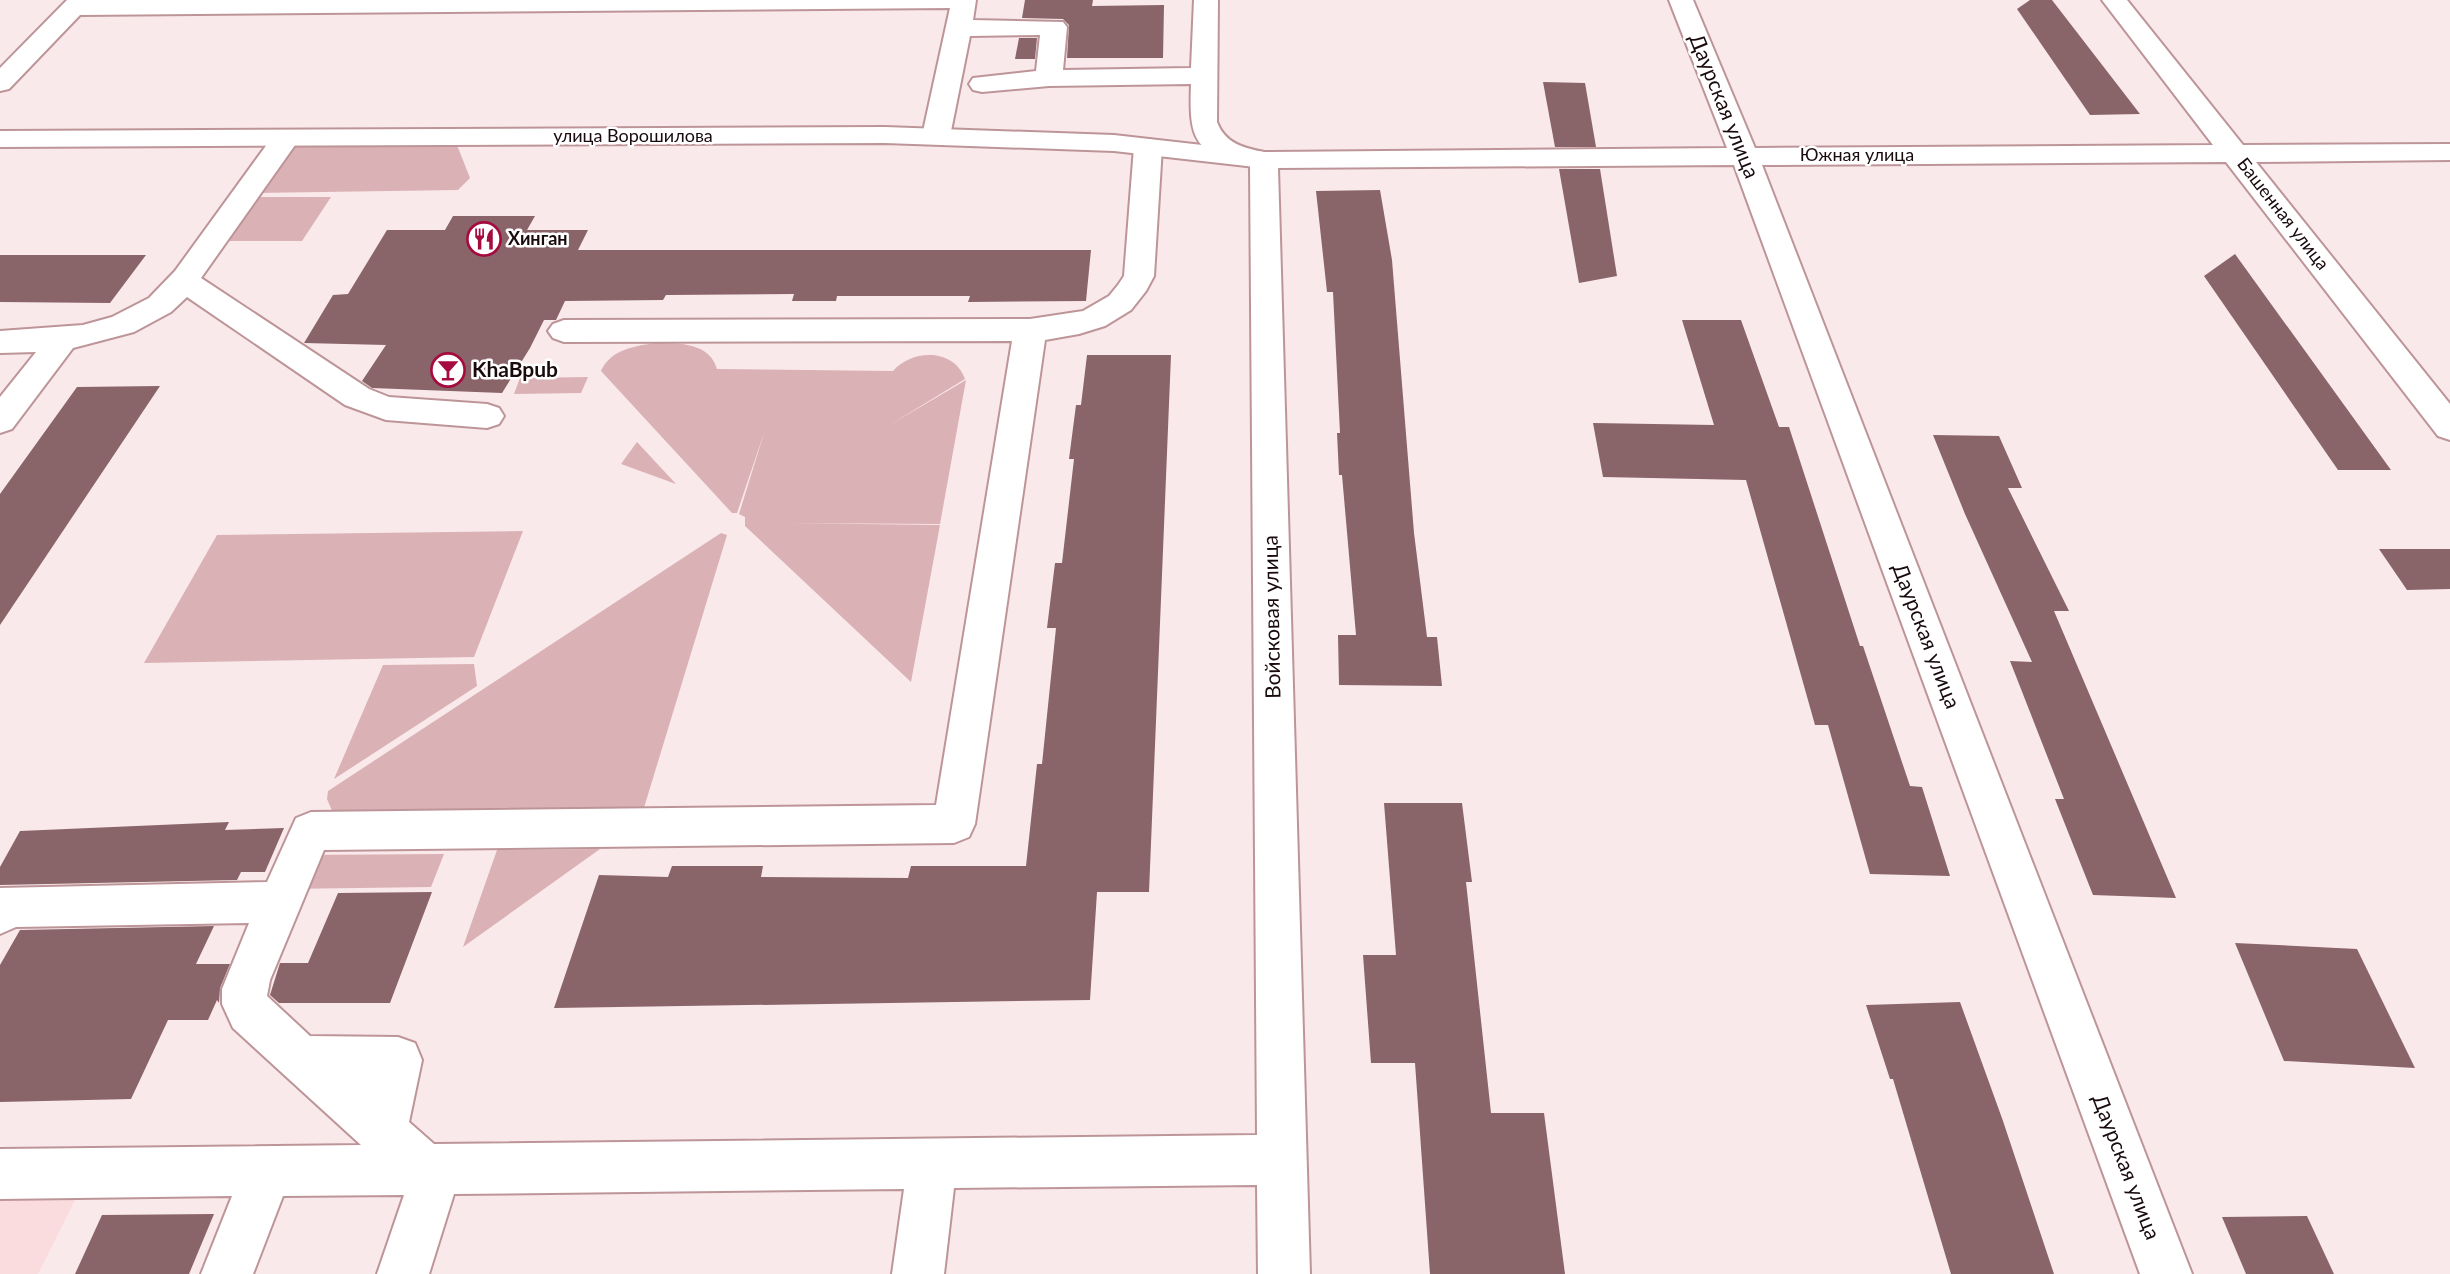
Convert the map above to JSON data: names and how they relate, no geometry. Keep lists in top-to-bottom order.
{
  "streets": {
    "street": [
      "Даурская улица",
      "улица Ворошилова",
      "Южная улица",
      "Башенная улица",
      "Войсковая улица"
    ]
  },
  "crossings": [
    ["Даурская улица", "Южная улица"],
    ["улица Ворошилова", "Южная улица"],
    ["улица Ворошилова", "Войсковая улица"],
    ["Южная улица", "Башенная улица"],
    ["Южная улица", "Войсковая улица"]
  ],
  "places": {
    "restaurant": ["Хинган"],
    "bar": ["KhaBpub"]
  }
}
